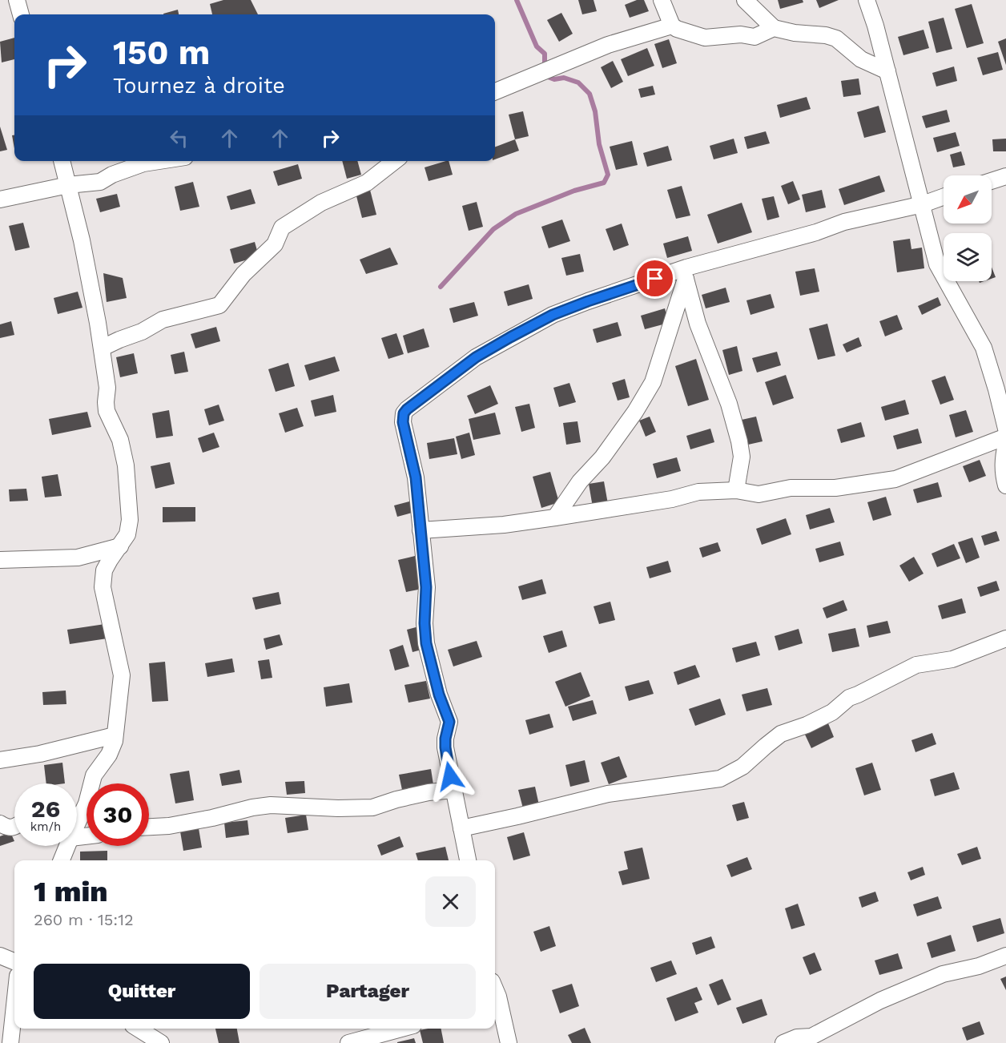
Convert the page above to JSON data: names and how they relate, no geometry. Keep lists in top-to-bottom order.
{
  "north": "bottom left",
  "page": {
    "turn": ["150 m", "Tournez à droite"],
    "speed": "26 km/h",
    "limit": "30",
    "heading": ["1 min", "260 m · 15:12"],
    "buttons": ["Quitter", "Partager"]
  }
}
